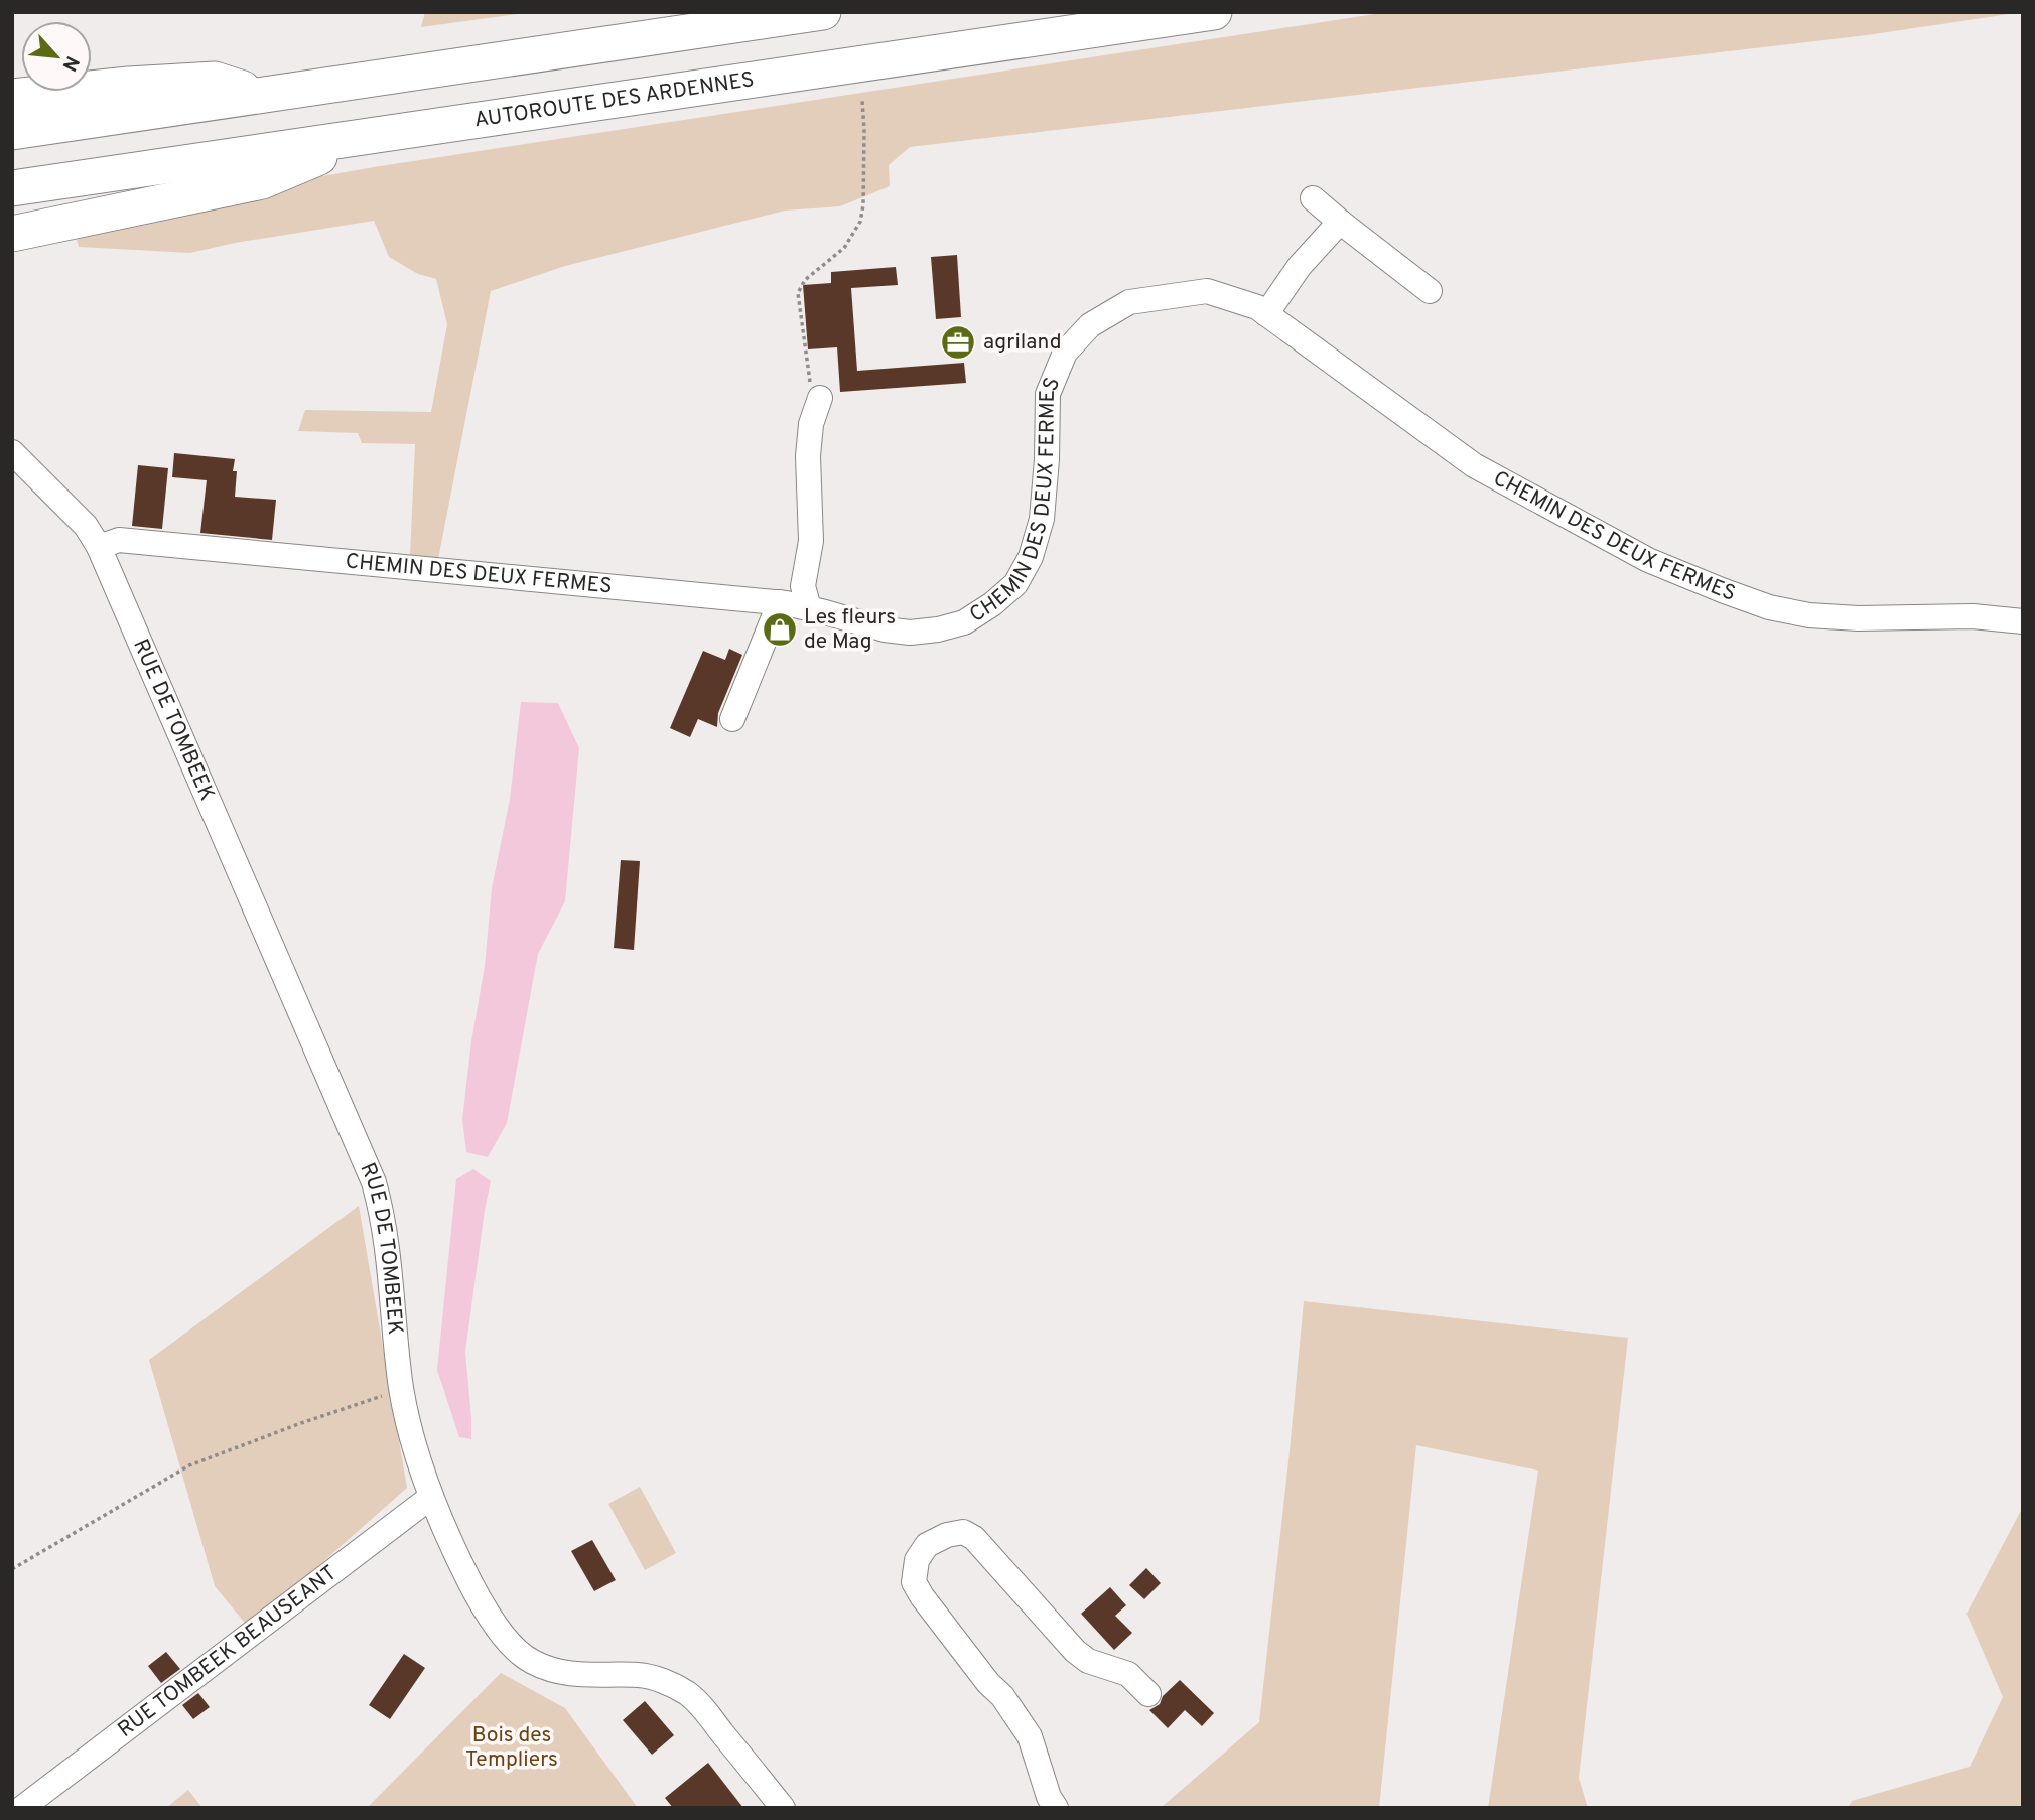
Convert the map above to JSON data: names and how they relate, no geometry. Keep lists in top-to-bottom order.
{
  "streets": {
    "highway": ["AUTOROUTE DES ARDENNES"],
    "street": ["CHEMIN DES DEUX FERMES", "RUE DE TOMBEEK", "RUE TOMBEEK BEAUSEANT"]
  },
  "crossings": [
    ["CHEMIN DES DEUX FERMES", "RUE DE TOMBEEK"],
    ["RUE DE TOMBEEK", "RUE TOMBEEK BEAUSEANT"]
  ],
  "parks": ["Bois des Templiers"],
  "places": {
    "office": ["agriland"],
    "shop": ["Les fleurs de Mag"]
  },
  "north": "bottom right"
}
